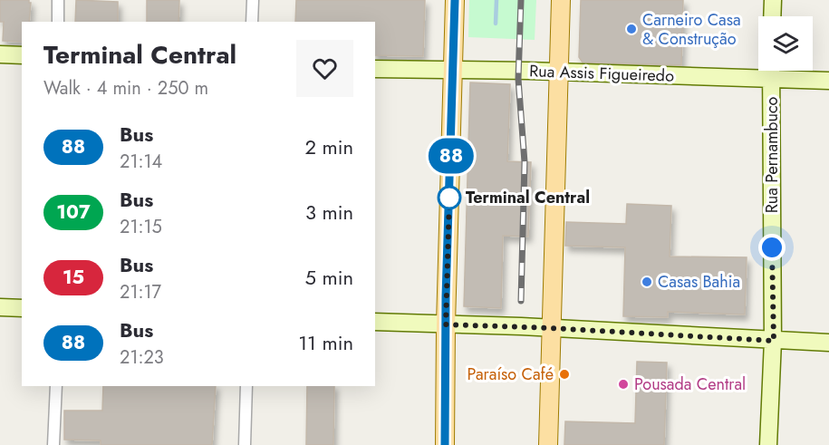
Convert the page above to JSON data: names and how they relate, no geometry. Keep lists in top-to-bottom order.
{
  "streets": {
    "street": ["Rua Assis Figueiredo", "Rua Pernambuco"]
  },
  "crossings": [
    ["Rua Assis Figueiredo", "Rua Pernambuco"]
  ],
  "places": [
    "Carneiro Casa & Construção",
    "Terminal Central",
    "Casas Bahia",
    "Paraíso Café",
    "Pousada Central"
  ],
  "lines": ["bus line 88"],
  "page": {
    "on_map": "88",
    "heading": ["Terminal Central", "Walk · 4 min · 250 m"],
    "list": [
      {
        "mark": "88",
        "name": "Bus",
        "note": "21:14",
        "value": "2 min"
      },
      {
        "mark": "107",
        "name": "Bus",
        "note": "21:15",
        "value": "3 min"
      },
      {
        "mark": "15",
        "name": "Bus",
        "note": "21:17",
        "value": "5 min"
      },
      {
        "mark": "88",
        "name": "Bus",
        "note": "21:23",
        "value": "11 min"
      }
    ]
  }
}
